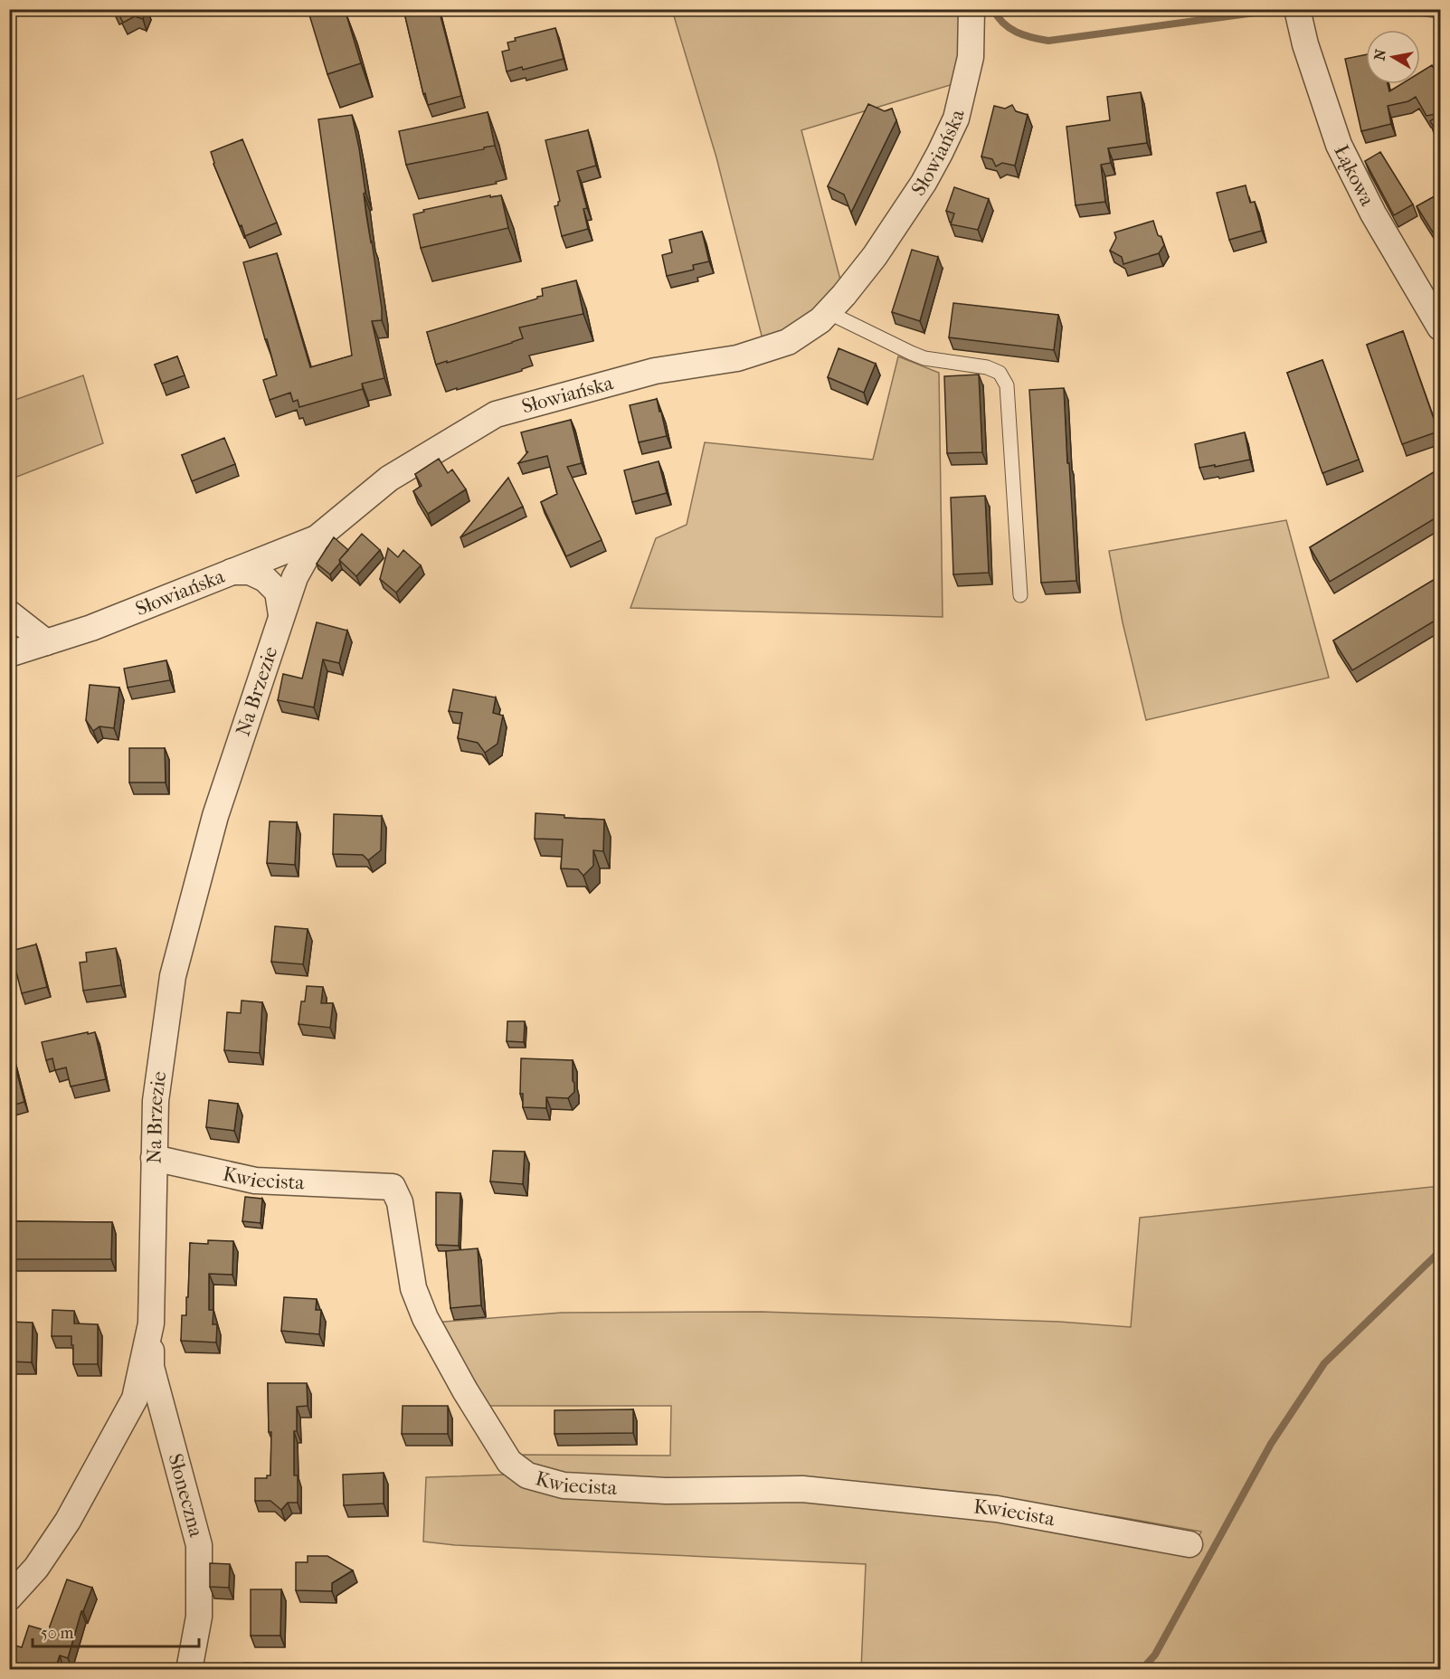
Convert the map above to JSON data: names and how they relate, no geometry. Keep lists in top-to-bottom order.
{
  "streets": {
    "street": [
      "Słowiańska",
      "Łąkowa",
      "Na Brzezie",
      "Kwiecista",
      "Słoneczna"
    ]
  },
  "crossings": [
    ["Słowiańska", "Na Brzezie"],
    ["Na Brzezie", "Kwiecista"],
    ["Na Brzezie", "Słoneczna"]
  ],
  "scale_bar": "50 m",
  "north": "left"
}
